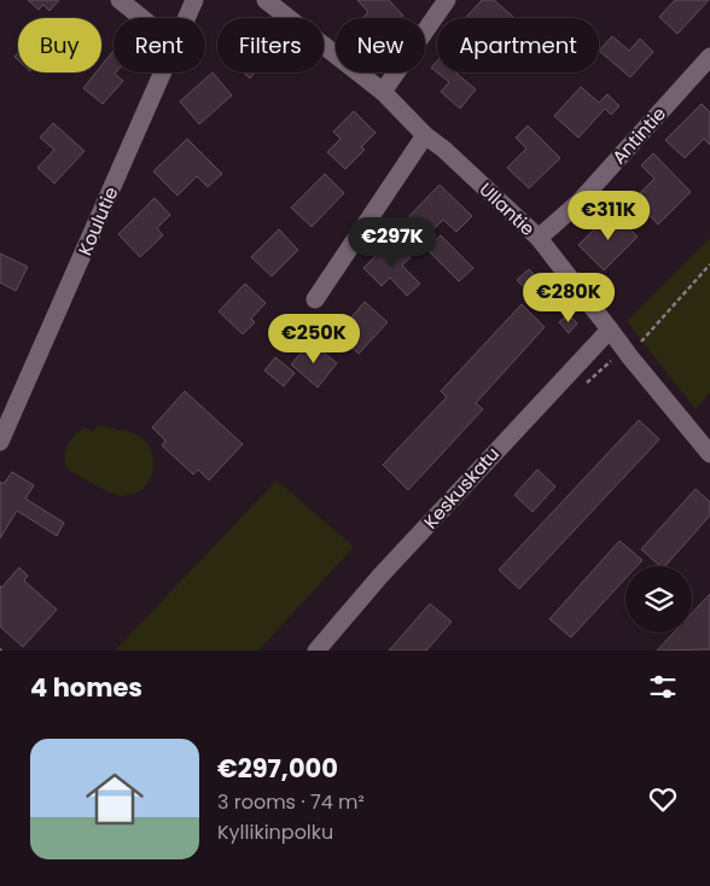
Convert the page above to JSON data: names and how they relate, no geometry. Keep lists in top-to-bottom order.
{
  "streets": {
    "street": [
      "Antintie",
      "Ullantie",
      "Koulutie",
      "Keskuskatu"
    ]
  },
  "crossings": [
    ["Antintie", "Ullantie"],
    ["Ullantie", "Keskuskatu"]
  ],
  "page": {
    "chip": [
      "Buy",
      "Rent",
      "Filters",
      "New",
      "Apartment"
    ],
    "price": [
      "€311K",
      "€297K",
      "€280K",
      "€250K"
    ],
    "heading": "4 homes",
    "list": [
      {
        "name": "€297,000",
        "note": "3 rooms · 74 m² · Kyllikinpolku"
      }
    ]
  }
}
